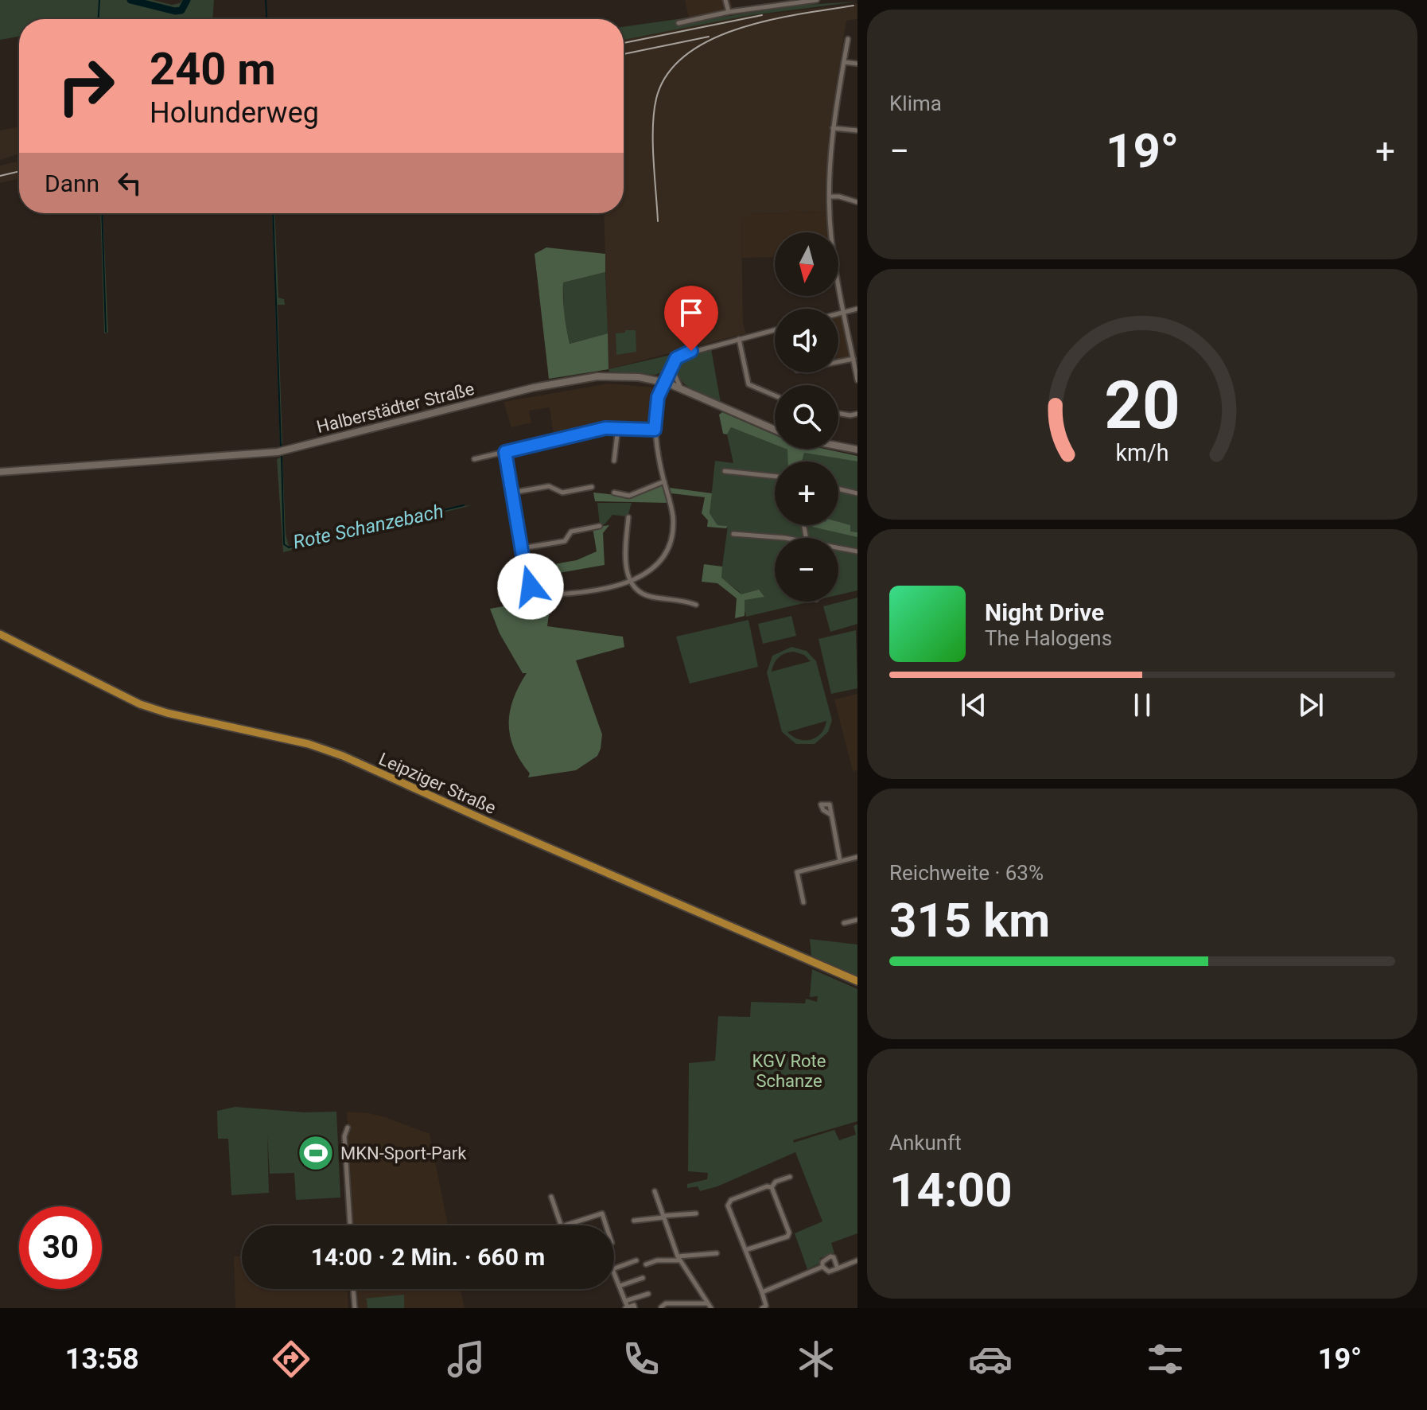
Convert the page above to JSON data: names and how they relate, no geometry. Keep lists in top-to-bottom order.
{
  "streets": {
    "main road": ["Halberstädter Straße", "Leipziger Straße"]
  },
  "water": ["Rote Schanzebach"],
  "parks": ["KGV Rote Schanze"],
  "places": {
    "sports": ["MKN-Sport-Park"]
  },
  "north": "bottom",
  "page": {
    "tile": [
      "Klima",
      ["Reichweite · 63%", "315 km"],
      ["Ankunft", "14:00"]
    ],
    "turn": ["240 m", "Holunderweg"],
    "heat": ["−", "19°", "+"],
    "then": "Dann",
    "map_buttons": ["+", "−"],
    "song": ["Night Drive", "The Halogens"],
    "limit": "30",
    "trip": "14:00 · 2 Min. · 660 m",
    "tabs": ["13:58", "19°"],
    "gauge": ["20", "km/h"]
  }
}
